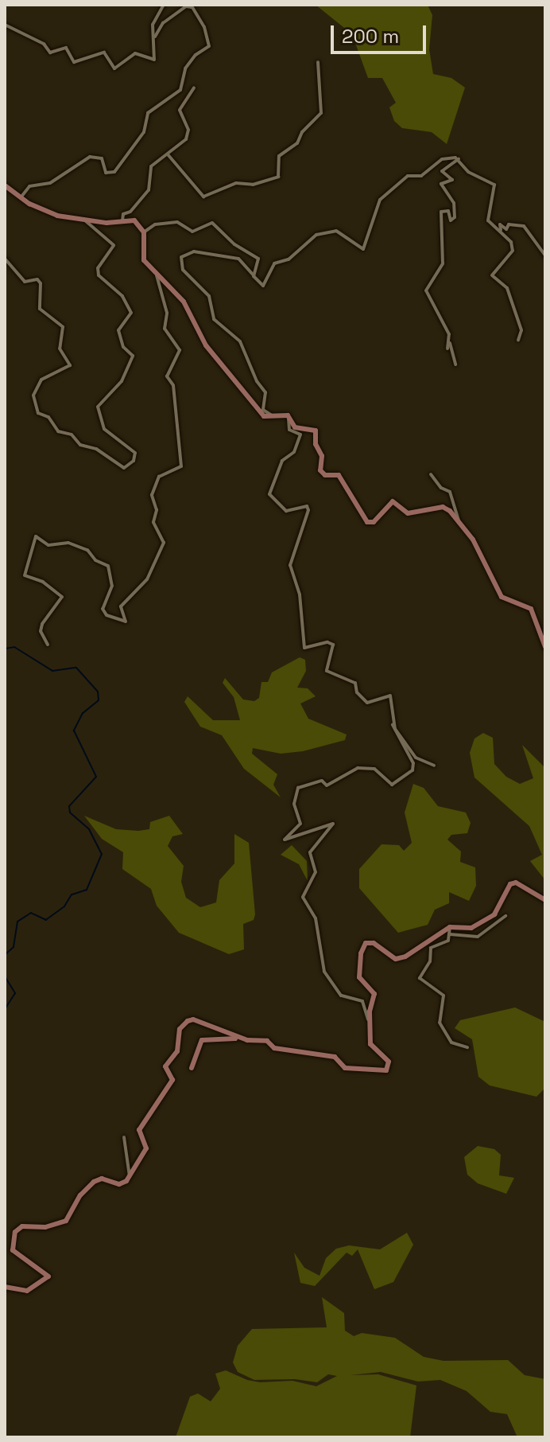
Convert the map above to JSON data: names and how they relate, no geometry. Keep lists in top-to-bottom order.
{
  "scale_bar": "200 m"
}
